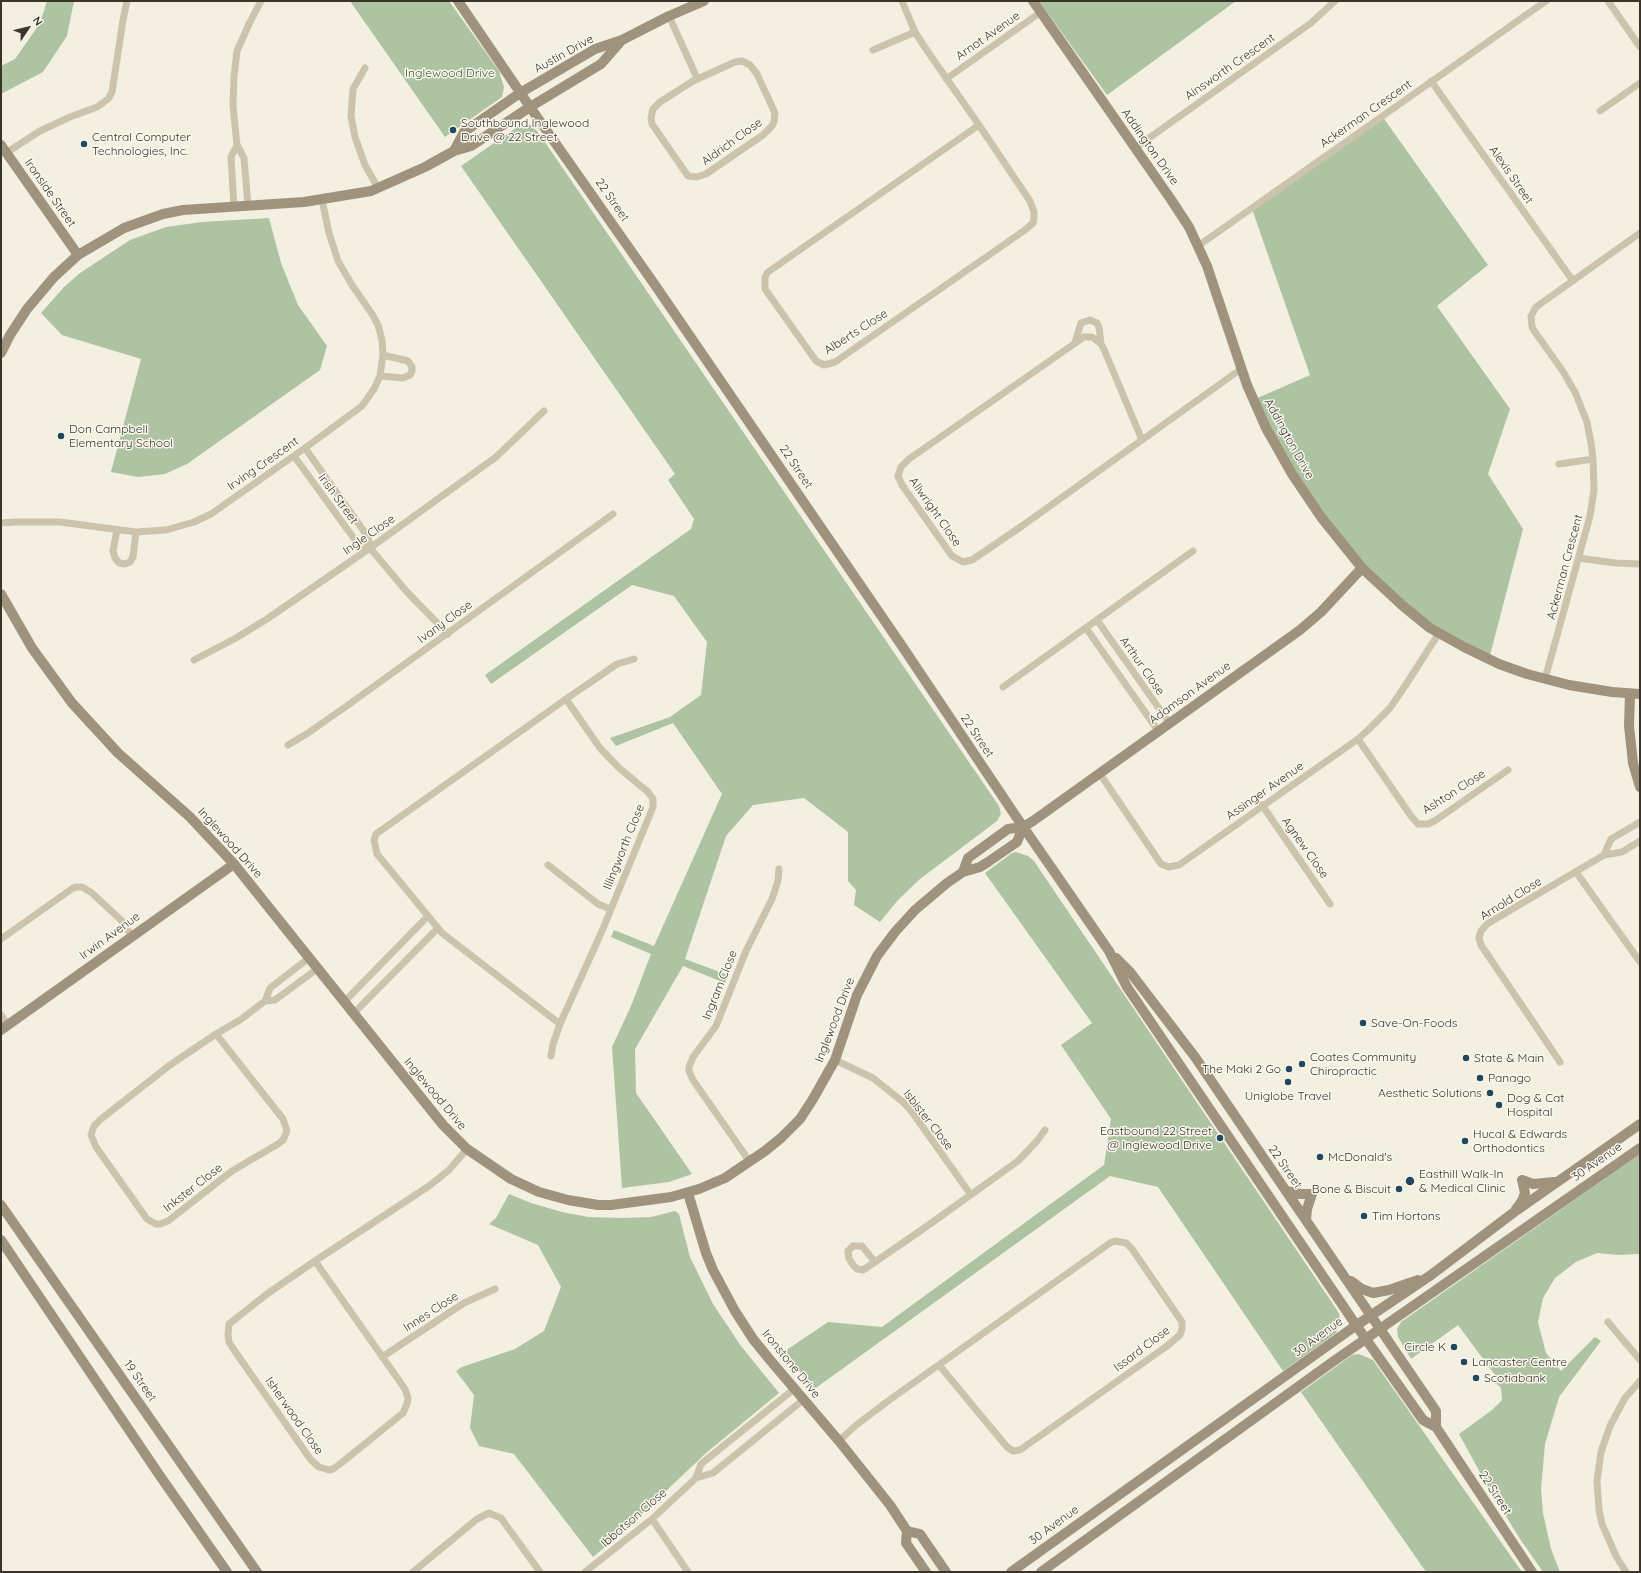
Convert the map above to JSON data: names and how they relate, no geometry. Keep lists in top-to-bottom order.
{
  "streets": {
    "street": [
      "Arnot Avenue",
      "Austin Drive",
      "Ainsworth Crescent",
      "Ackerman Crescent",
      "Aldrich Close",
      "Addington Drive",
      "Alexis Street",
      "Ironside Street",
      "22 Street",
      "Alberts Close",
      "Irving Crescent",
      "Irish Street",
      "Allwright Close",
      "Ingle Close",
      "Ivany Close",
      "Arthur Close",
      "Adamson Avenue",
      "Assinger Avenue",
      "Ashton Close",
      "Inglewood Drive",
      "Illingworth Close",
      "Agnew Close",
      "Arnold Close",
      "Irwin Avenue",
      "Ingram Close",
      "Isbister Close",
      "30 Avenue",
      "Inkster Close",
      "Innes Close",
      "Issard Close",
      "Ironstone Drive",
      "19 Street",
      "Isherwood Close",
      "Ibbotson Close"
    ]
  },
  "crossings": [
    ["Arnot Avenue", "Addington Drive"],
    ["Arnot Avenue", "Alberts Close"],
    ["Austin Drive", "22 Street"],
    ["Ainsworth Crescent", "Addington Drive"],
    ["Ackerman Crescent", "Addington Drive"],
    ["Ackerman Crescent", "Alexis Street"],
    ["Addington Drive", "Allwright Close"],
    ["Addington Drive", "Adamson Avenue"],
    ["Addington Drive", "Assinger Avenue"],
    ["22 Street", "Adamson Avenue"],
    ["22 Street", "Inglewood Drive"],
    ["22 Street", "30 Avenue"],
    ["Irving Crescent", "Irish Street"],
    ["Irish Street", "Ingle Close"],
    ["Irish Street", "Ivany Close"],
    ["Arthur Close", "Adamson Avenue"],
    ["Adamson Avenue", "Assinger Avenue"],
    ["Adamson Avenue", "Inglewood Drive"],
    ["Assinger Avenue", "Ashton Close"],
    ["Assinger Avenue", "Agnew Close"],
    ["Inglewood Drive", "Irwin Avenue"],
    ["Inglewood Drive", "Ingram Close"],
    ["Inglewood Drive", "Isbister Close"],
    ["Inglewood Drive", "Inkster Close"],
    ["Inglewood Drive", "Ironstone Drive"],
    ["Inglewood Drive", "Isherwood Close"],
    ["Innes Close", "Isherwood Close"],
    ["Issard Close", "Ironstone Drive"],
    ["Ironstone Drive", "Ibbotson Close"]
  ],
  "parks": ["Inglewood Drive"],
  "places": [
    "Southbound Inglewood Drive @ 22 Street",
    "Central Computer Technologies, Inc.",
    "Don Campbell Elementary School",
    "Save-On-Foods",
    "State & Main",
    "Coates Community Chiropractic",
    "The Maki 2 Go",
    "Panago",
    "Uniglobe Travel",
    "Aesthetic Solutions",
    "Dog & Cat Hospital",
    "Eastbound 22 Street @ Inglewood Drive",
    "Hucal & Edwards Orthodontics",
    "McDonald's",
    "Easthill Walk-In & Medical Clinic",
    "Bone & Biscuit",
    "Tim Hortons",
    "Circle K",
    "Lancaster Centre",
    "Scotiabank"
  ],
  "north": "top right"
}
